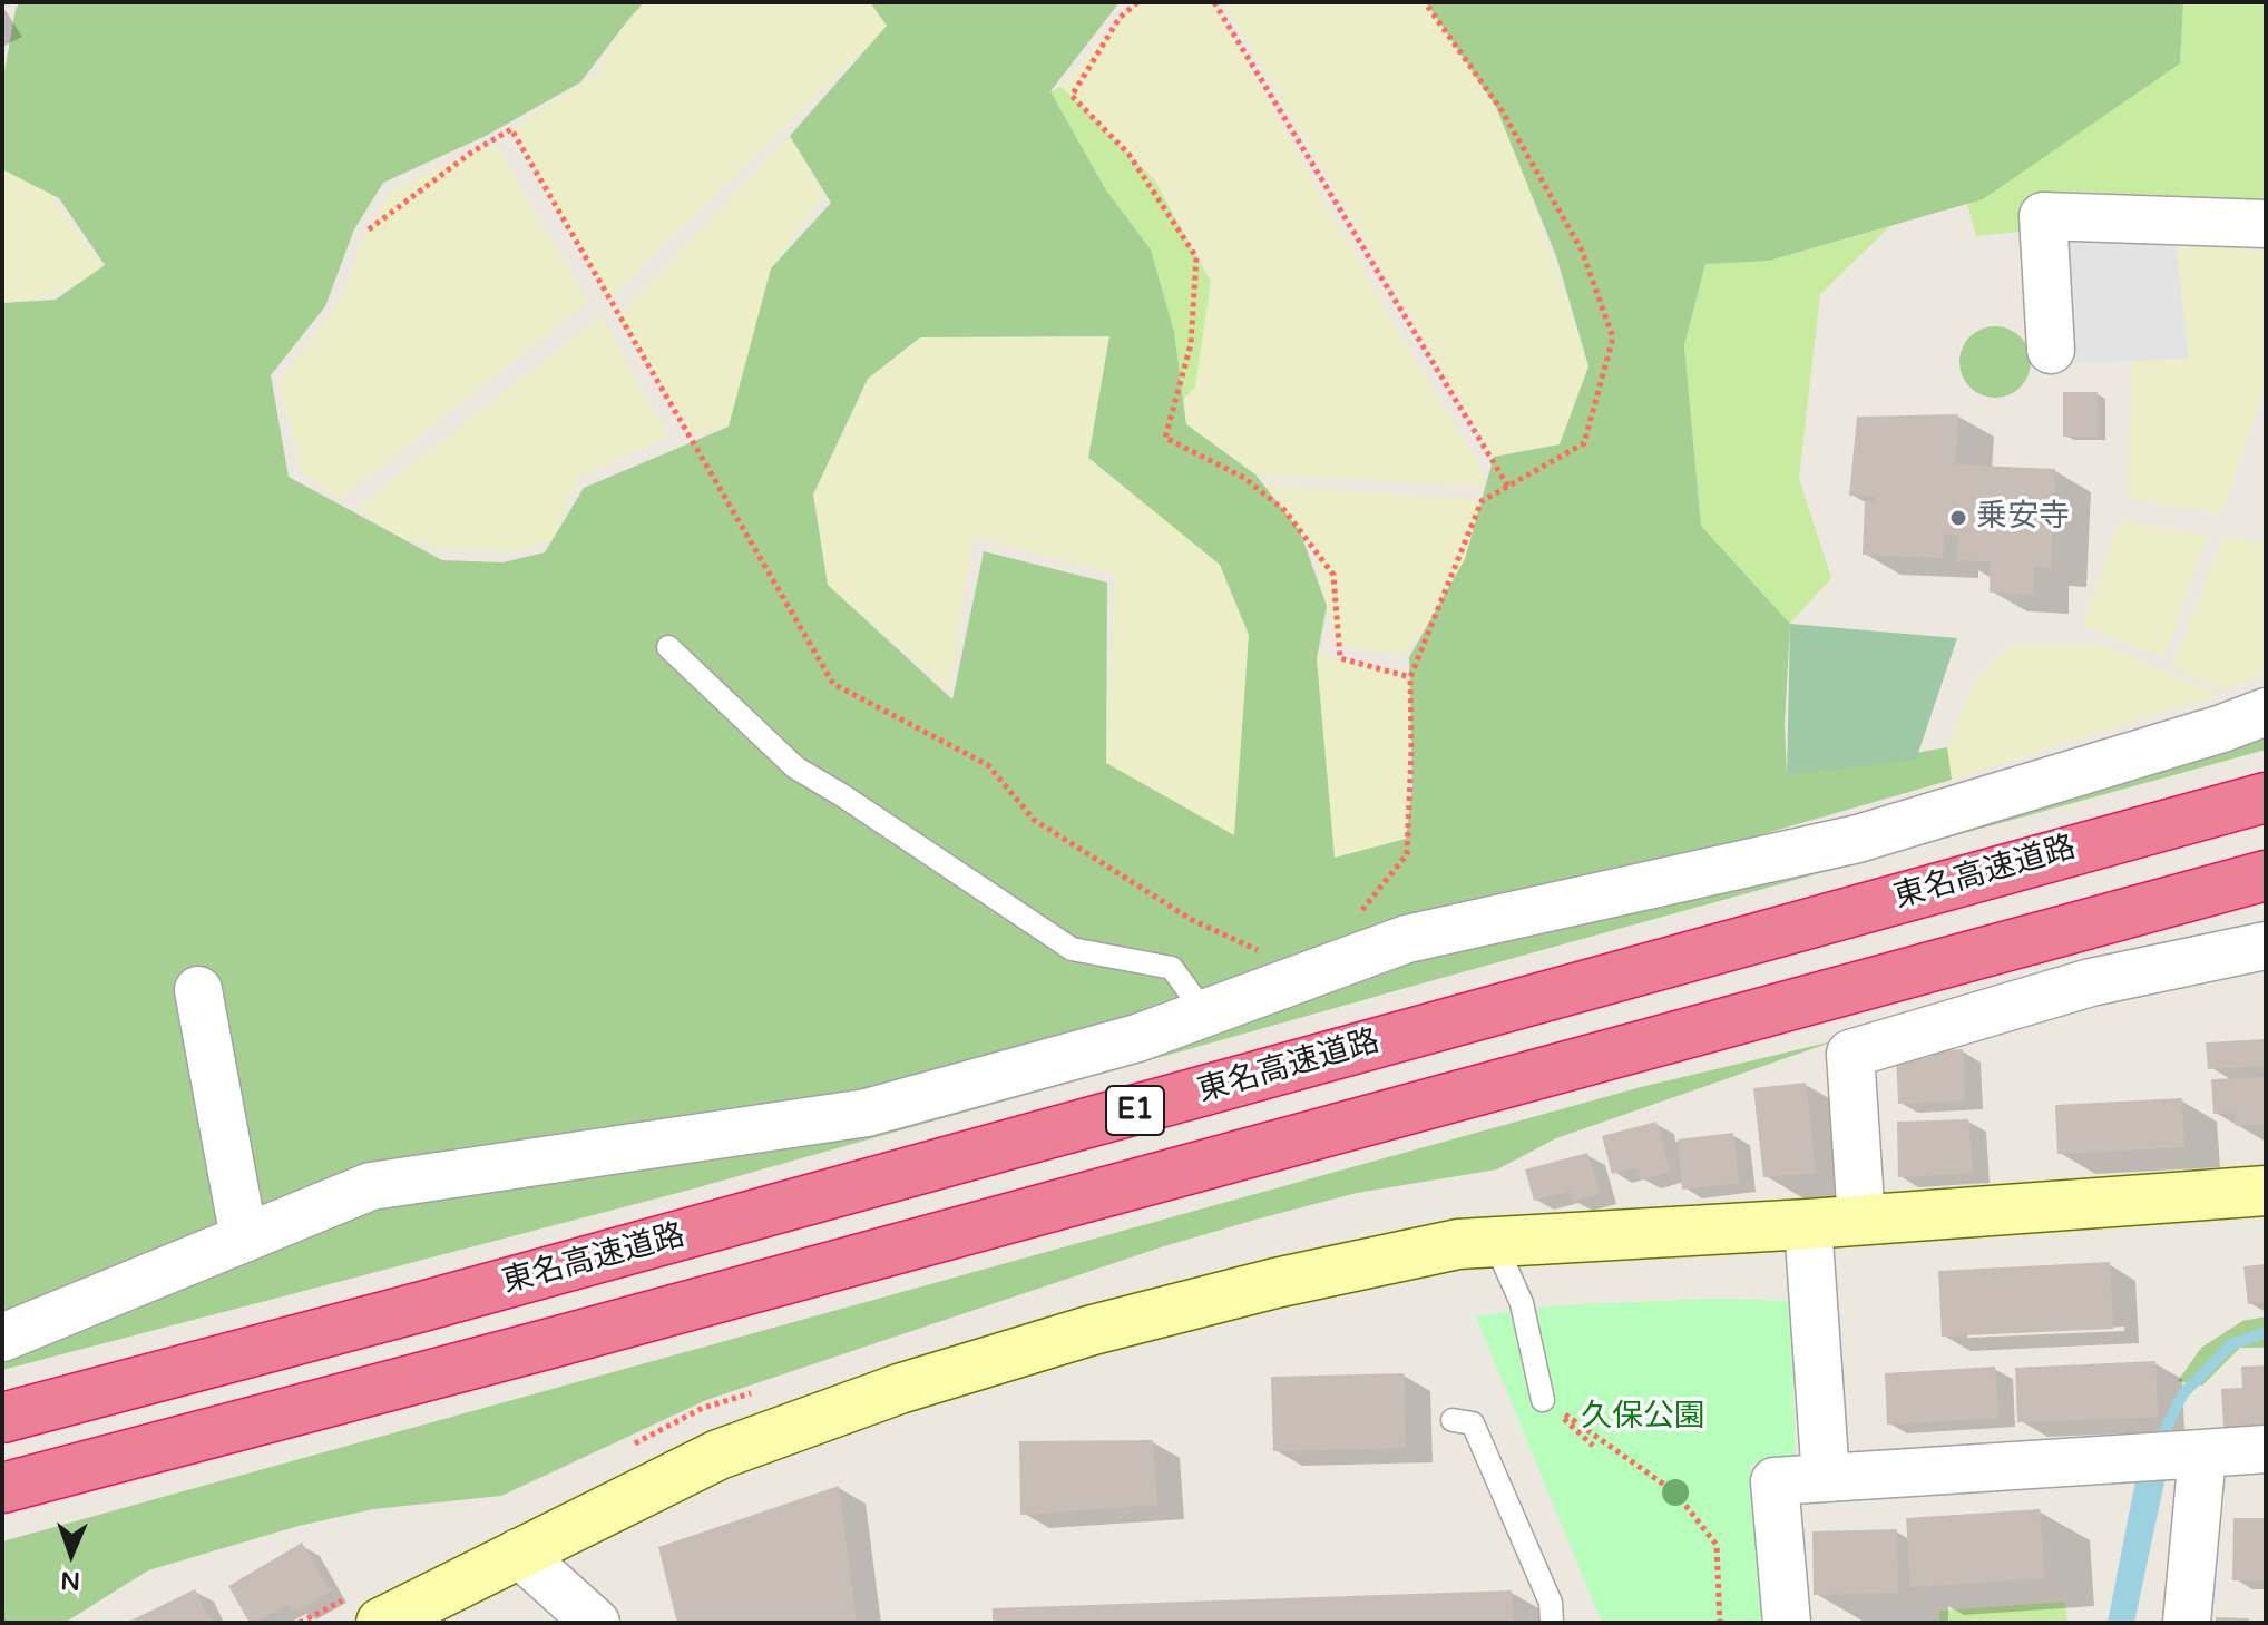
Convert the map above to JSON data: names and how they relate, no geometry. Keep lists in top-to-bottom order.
{
  "streets": {
    "highway": ["東名高速道路", "E1"]
  },
  "parks": ["久保公園"],
  "places": ["乗安寺"],
  "north": "bottom"
}
